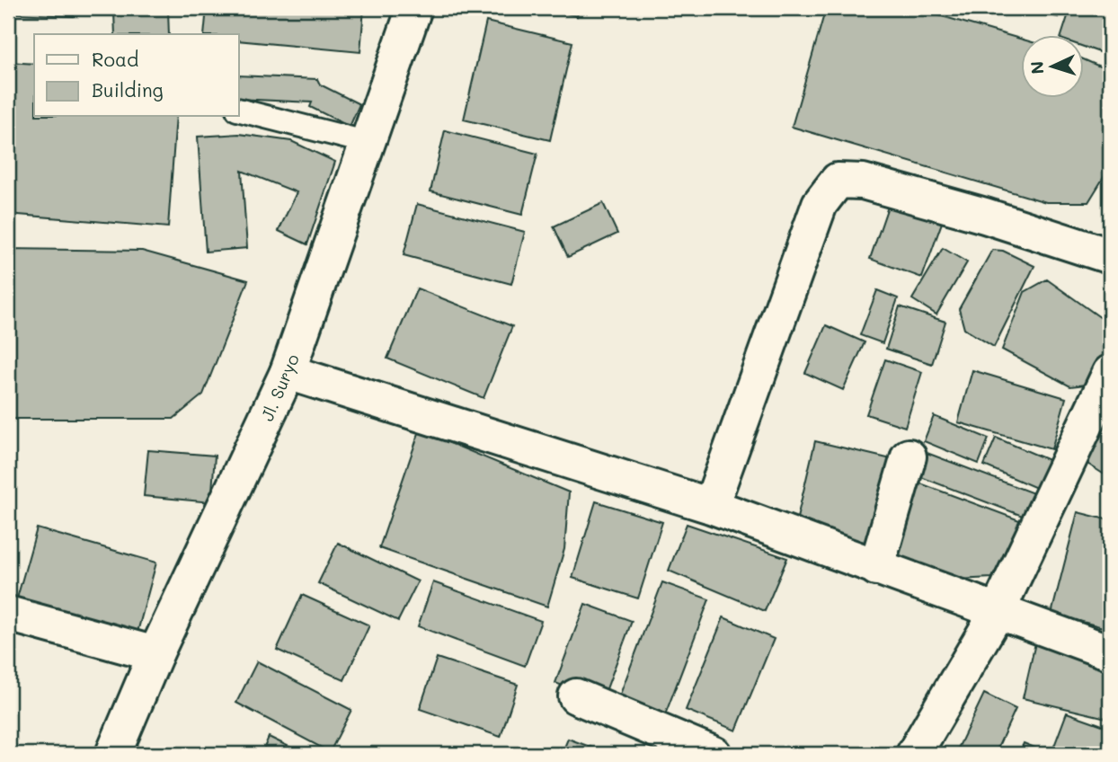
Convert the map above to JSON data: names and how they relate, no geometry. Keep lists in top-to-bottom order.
{
  "streets": {
    "street": ["Jl. Suryo"]
  },
  "legend": ["Road", "Building"],
  "north": "left"
}
